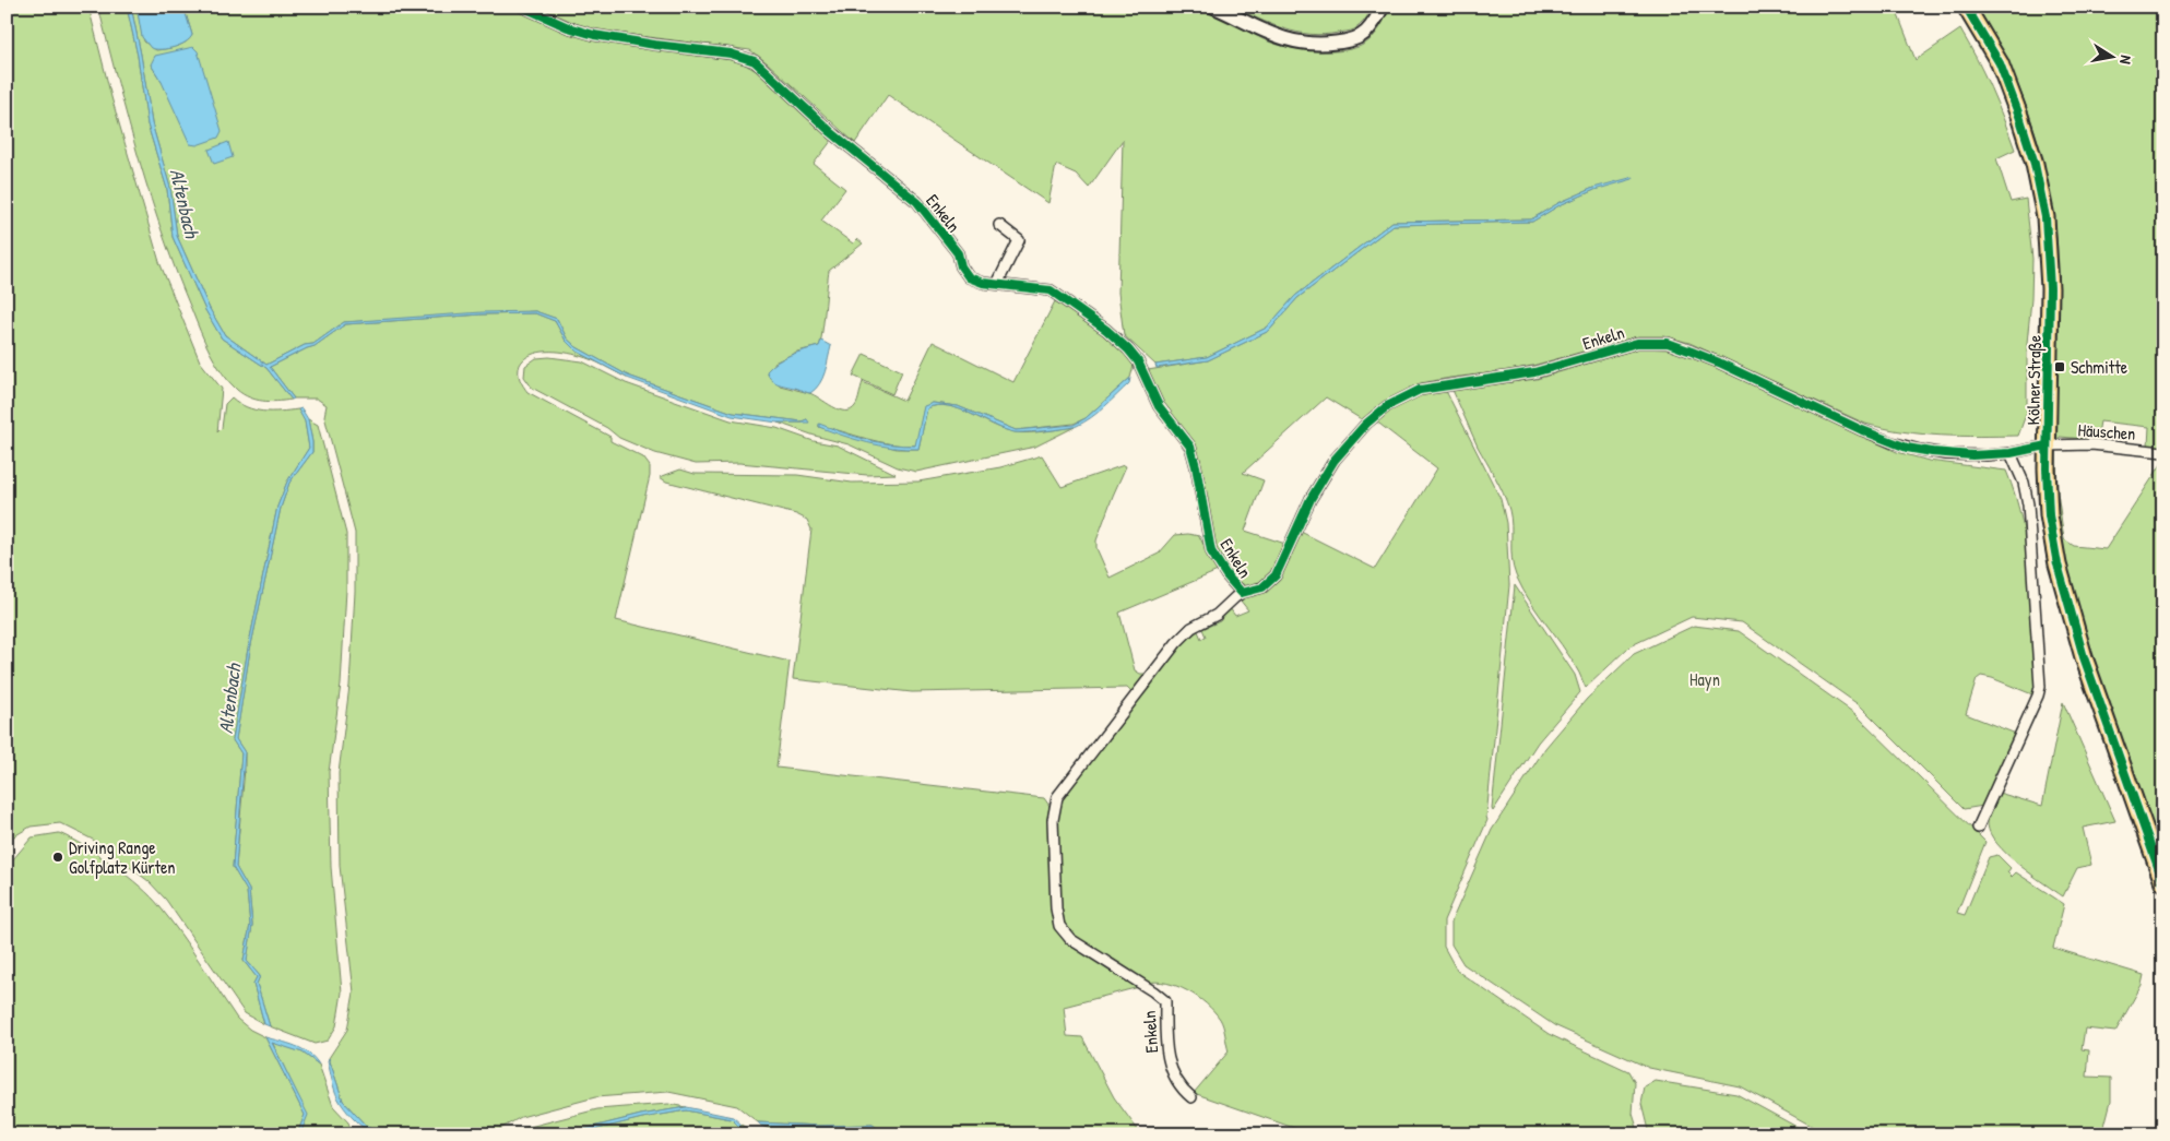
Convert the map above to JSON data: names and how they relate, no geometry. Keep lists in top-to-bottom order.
{
  "streets": {
    "main road": ["Kölner Straße"],
    "street": ["Enkeln", "Häuschen"]
  },
  "crossings": [
    ["Enkeln", "Kölner Straße"],
    ["Enkeln", "Häuschen"],
    ["Kölner Straße", "Häuschen"]
  ],
  "water": ["Altenbach"],
  "parks": ["Hayn"],
  "places": {
    "transit": ["Schmitte"],
    "other": ["Driving Range Golfplatz Kürten"]
  },
  "north": "right"
}
